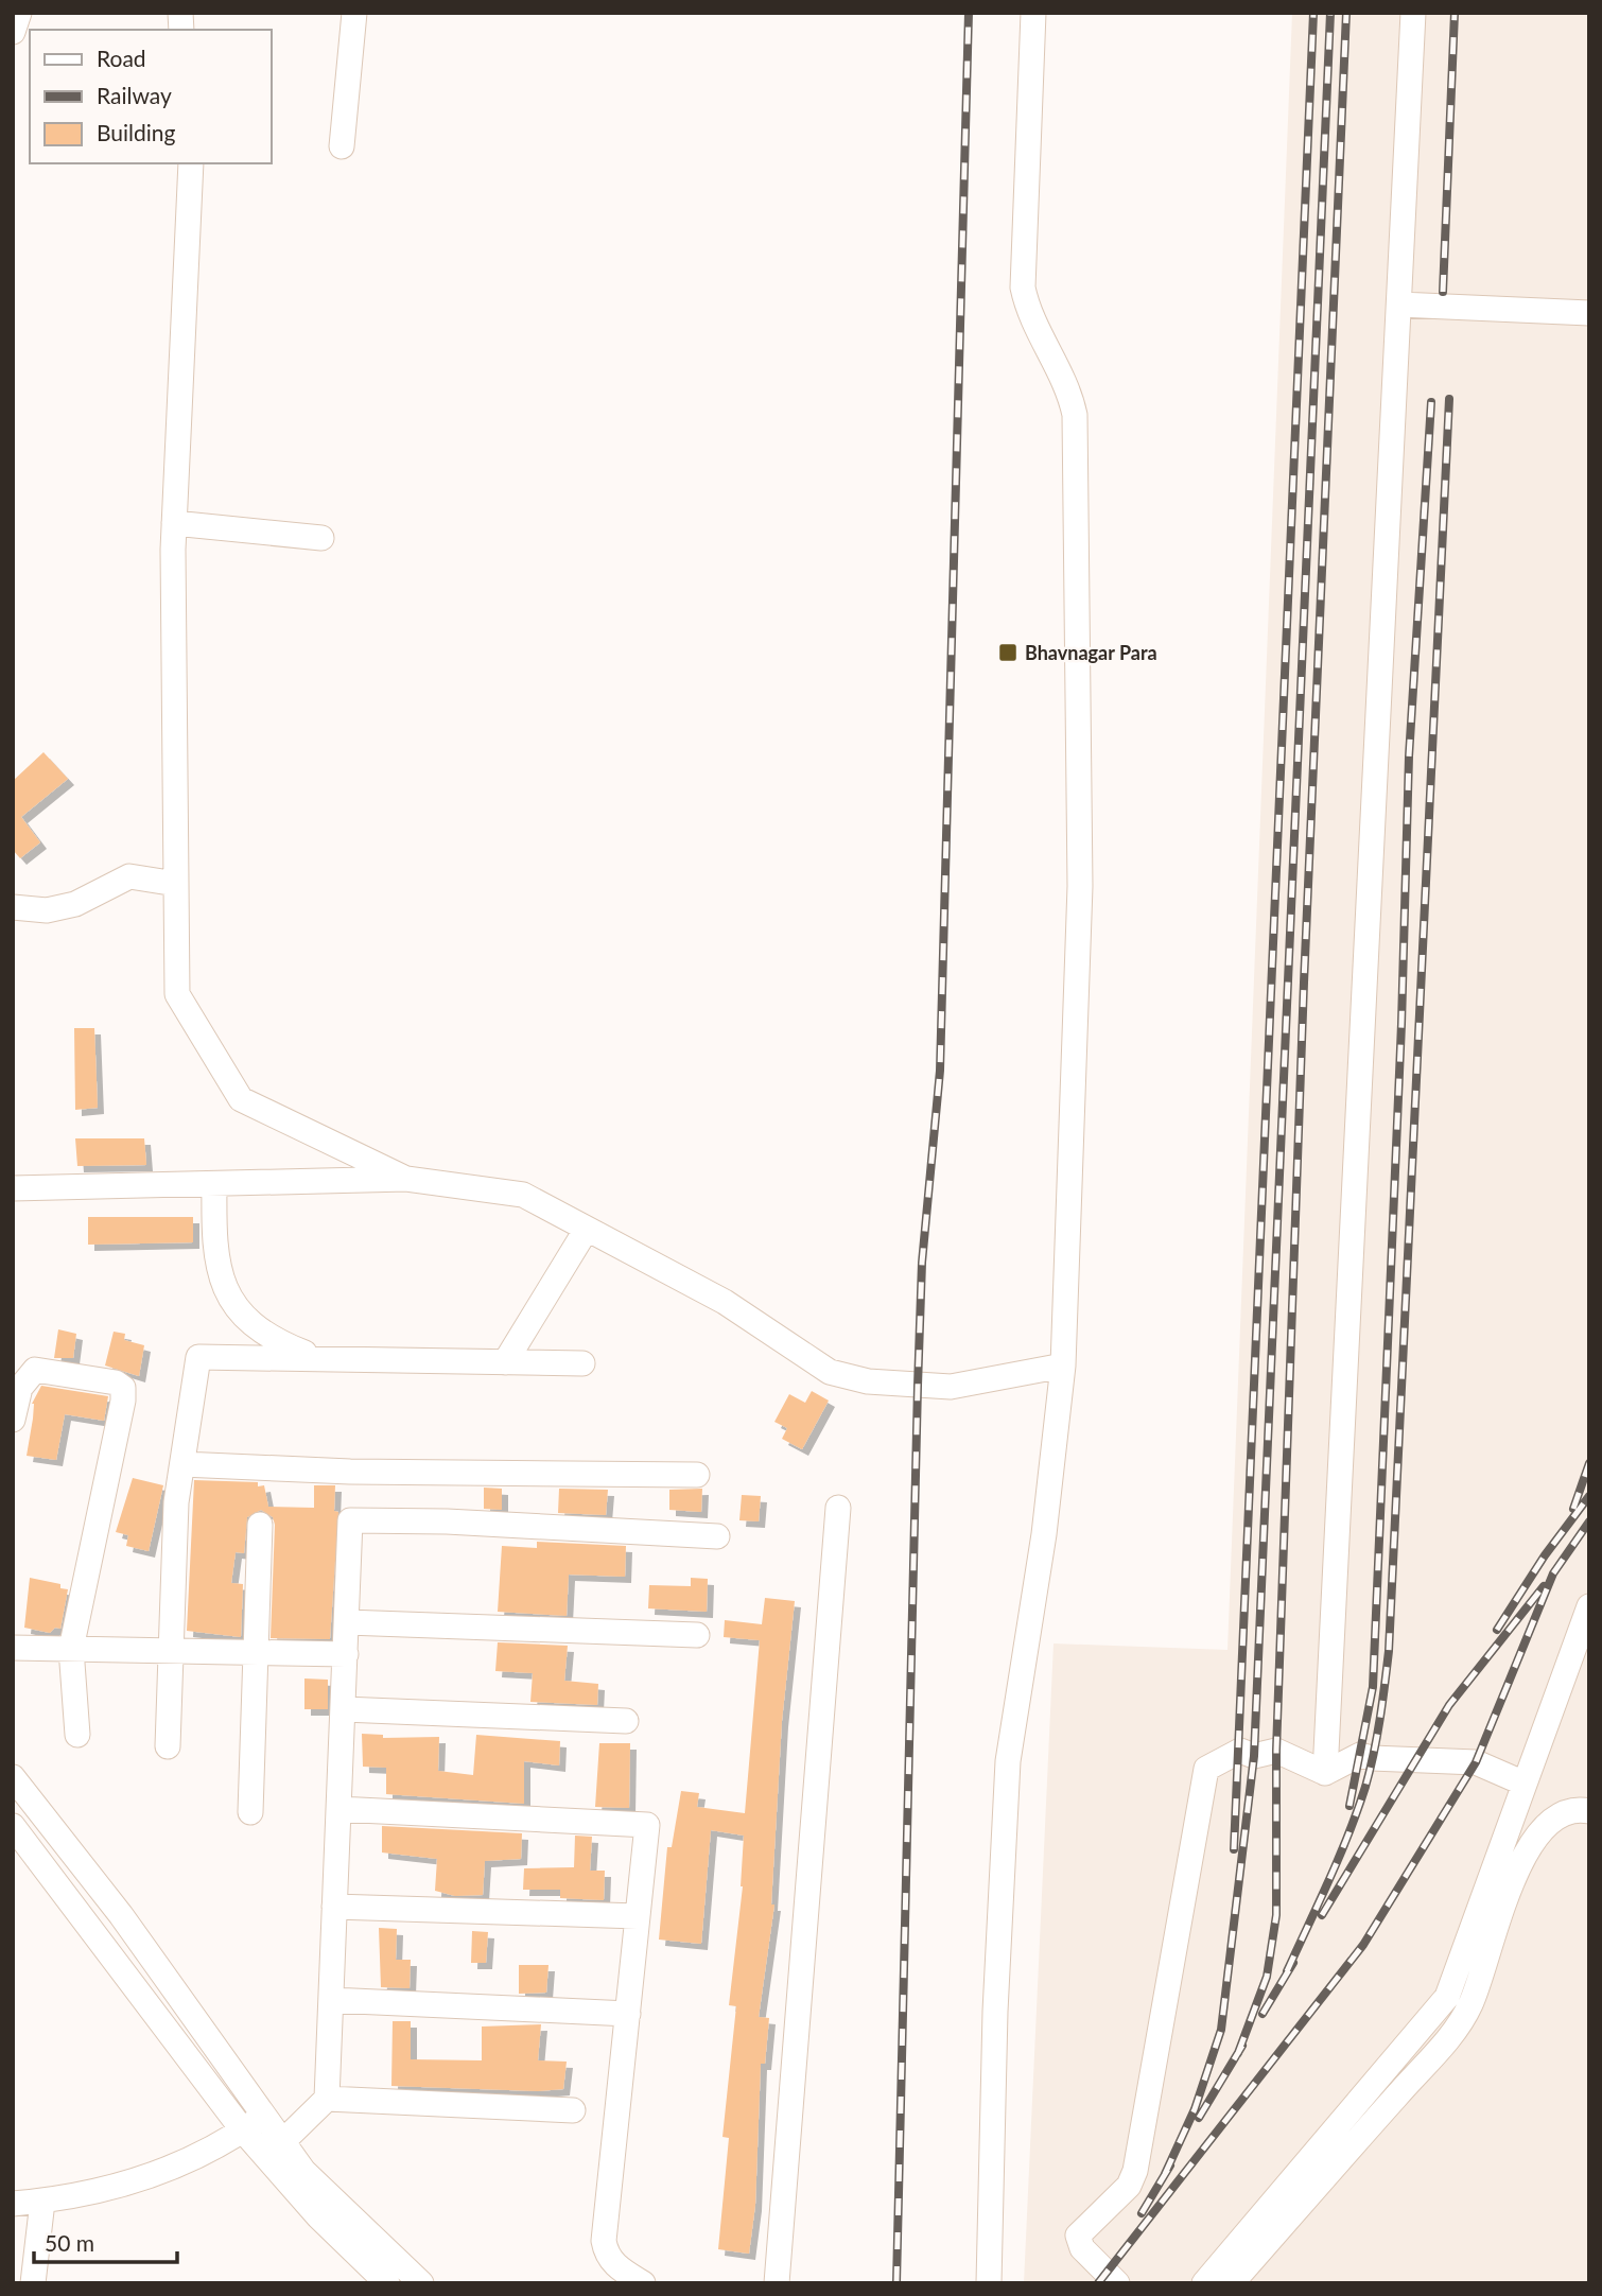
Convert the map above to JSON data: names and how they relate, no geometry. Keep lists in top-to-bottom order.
{
  "places": {
    "transit": ["Bhavnagar Para"]
  },
  "legend": ["Road", "Railway", "Building"],
  "scale_bar": "50 m"
}
